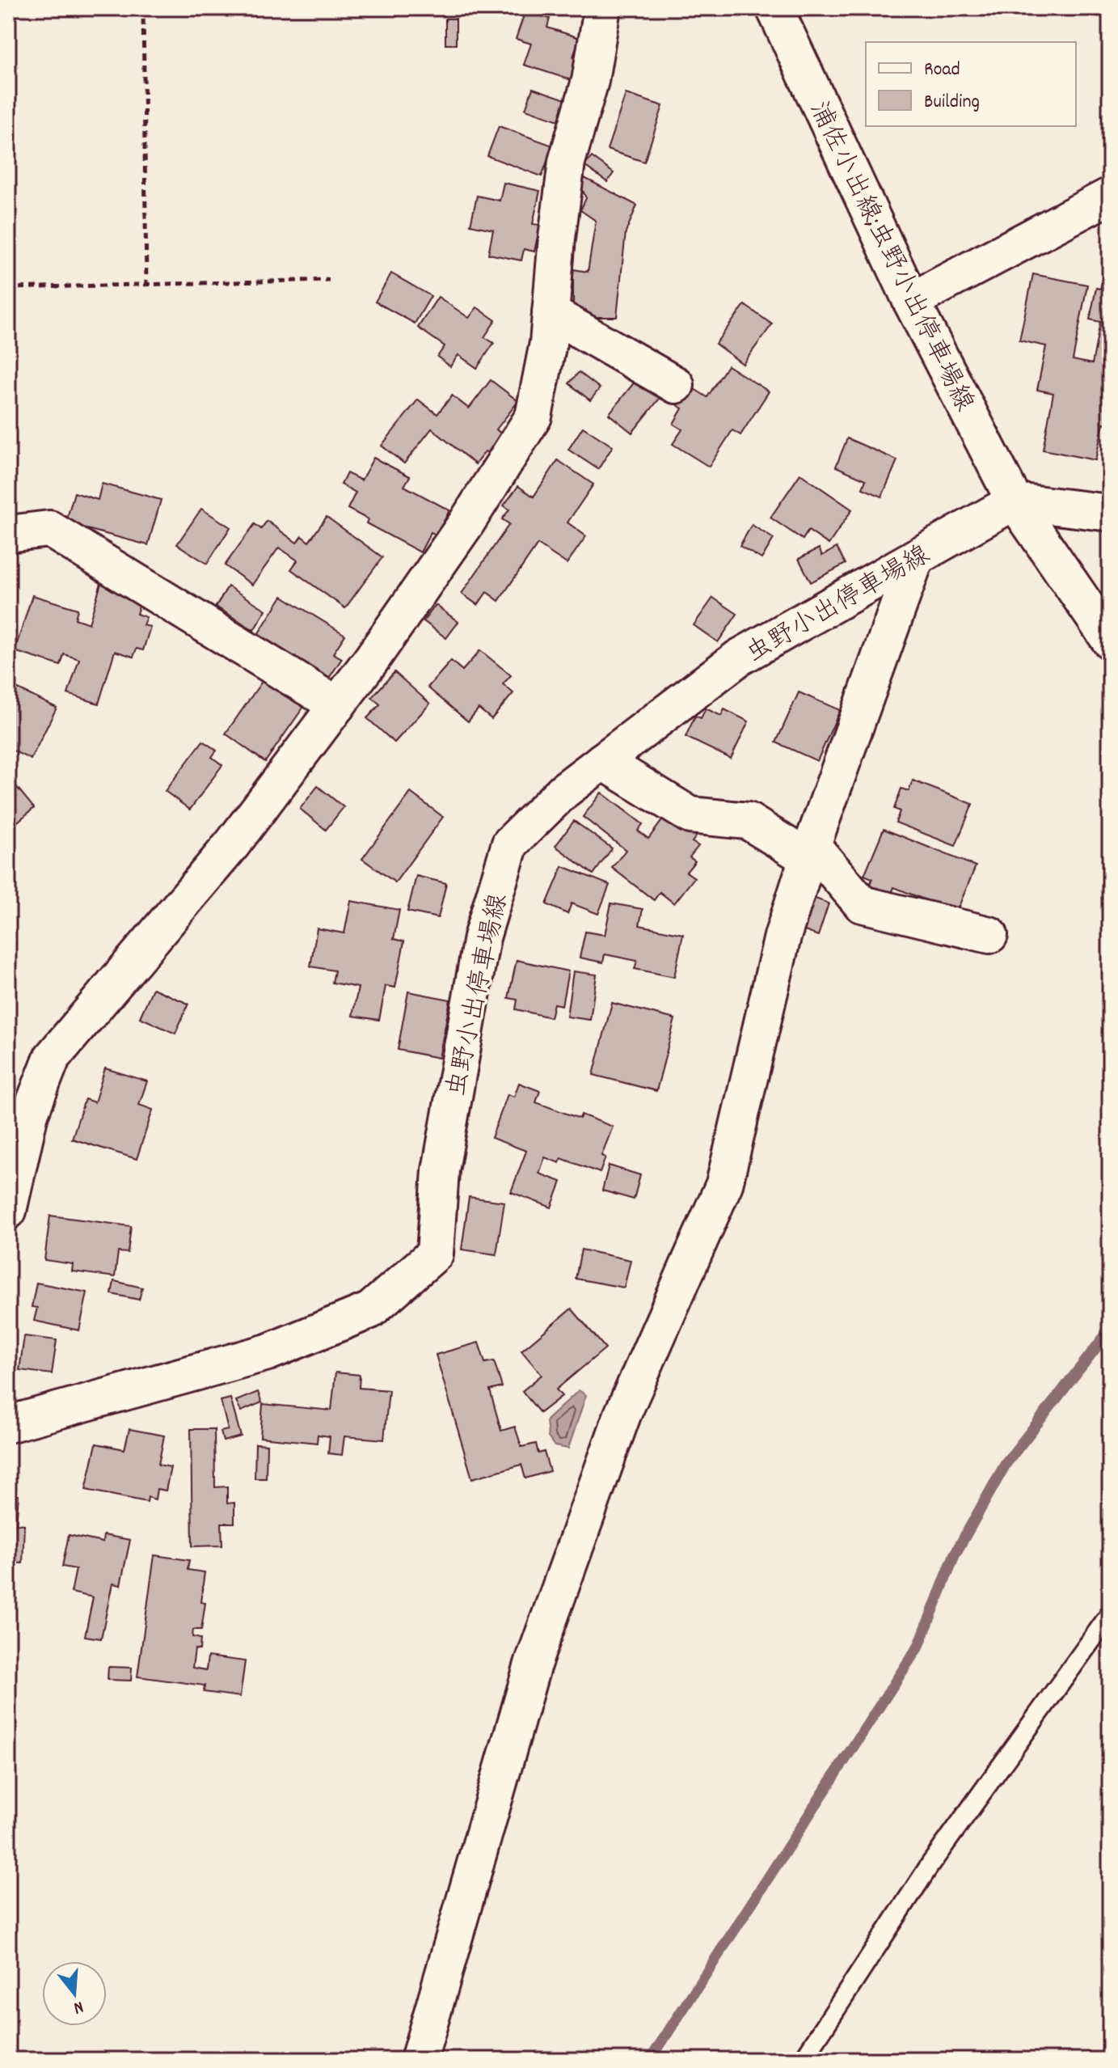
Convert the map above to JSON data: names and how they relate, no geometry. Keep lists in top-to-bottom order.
{
  "streets": {
    "street": ["浦佐小出線;虫野小出停車場線", "虫野小出停車場線"]
  },
  "crossings": [
    ["浦佐小出線;虫野小出停車場線", "虫野小出停車場線"]
  ],
  "legend": ["Road", "Building"],
  "north": "bottom"
}
